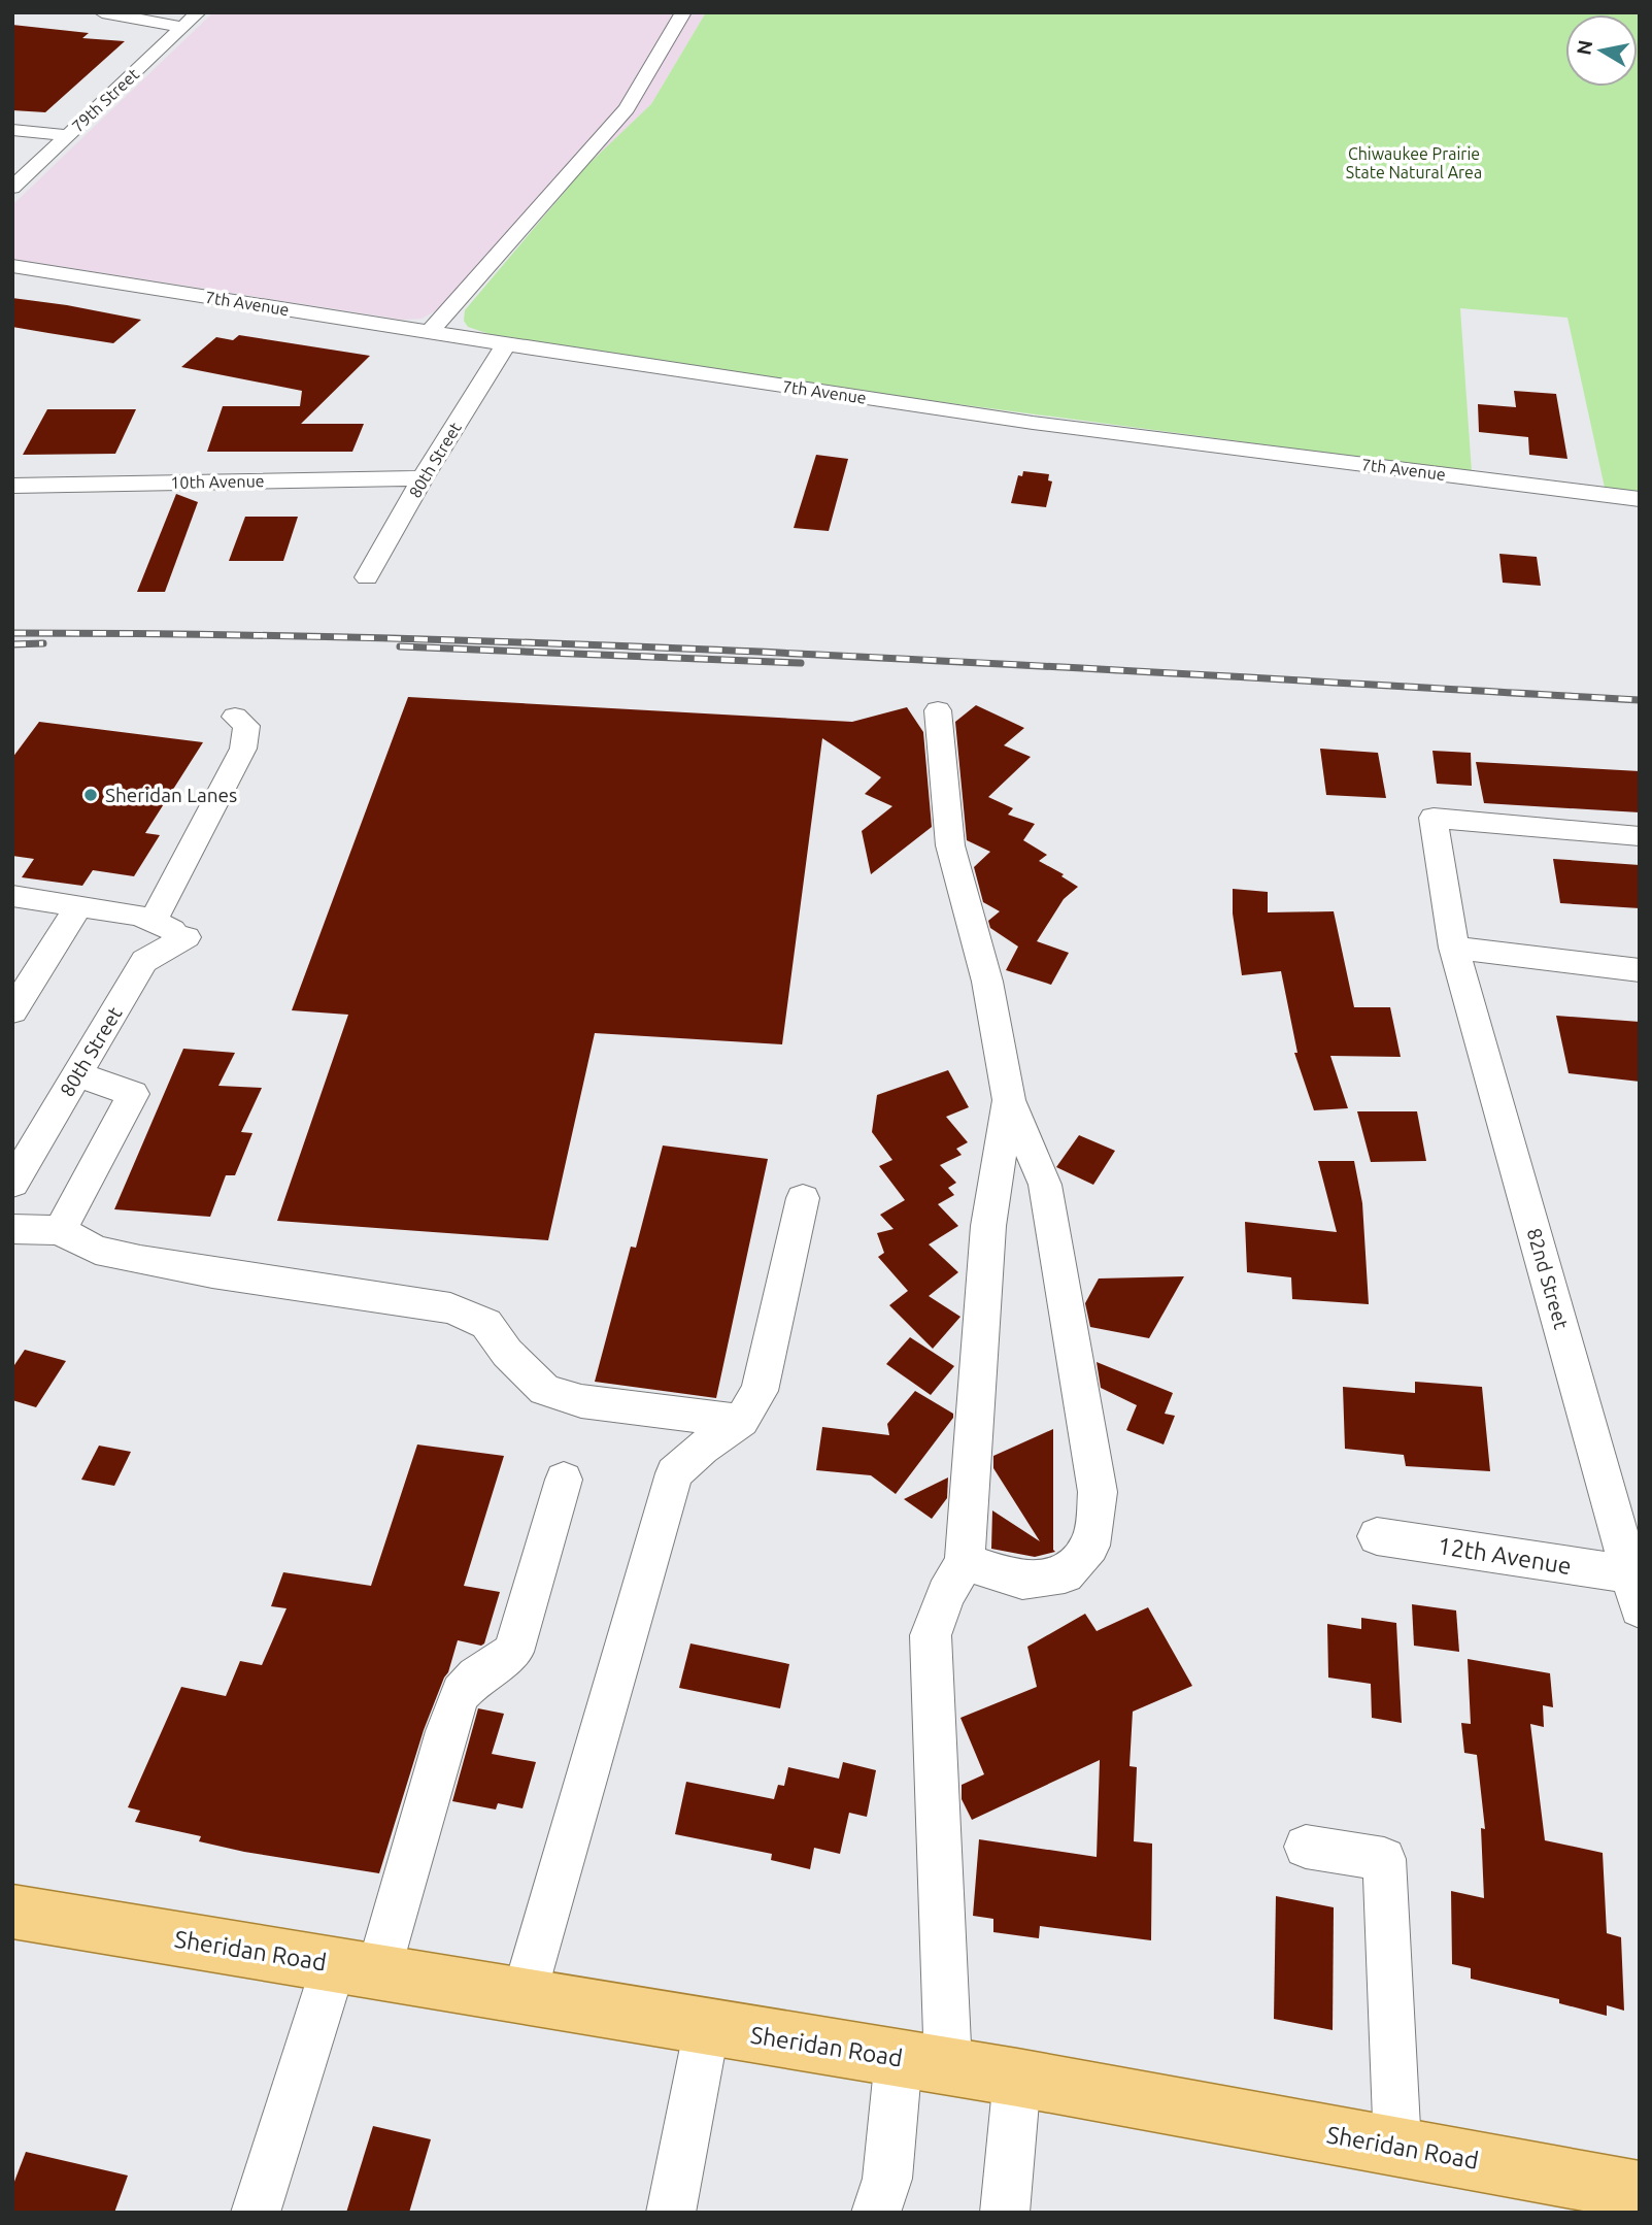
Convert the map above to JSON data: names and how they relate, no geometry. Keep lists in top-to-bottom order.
{
  "streets": {
    "main road": ["Sheridan Road"],
    "street": [
      "79th Street",
      "7th Avenue",
      "80th Street",
      "10th Avenue",
      "82nd Street",
      "12th Avenue"
    ]
  },
  "crossings": [
    ["7th Avenue", "80th Street"],
    ["80th Street", "10th Avenue"],
    ["82nd Street", "12th Avenue"]
  ],
  "parks": ["Chiwaukee Prairie State Natural Area"],
  "places": ["Sheridan Lanes"],
  "north": "left"
}
